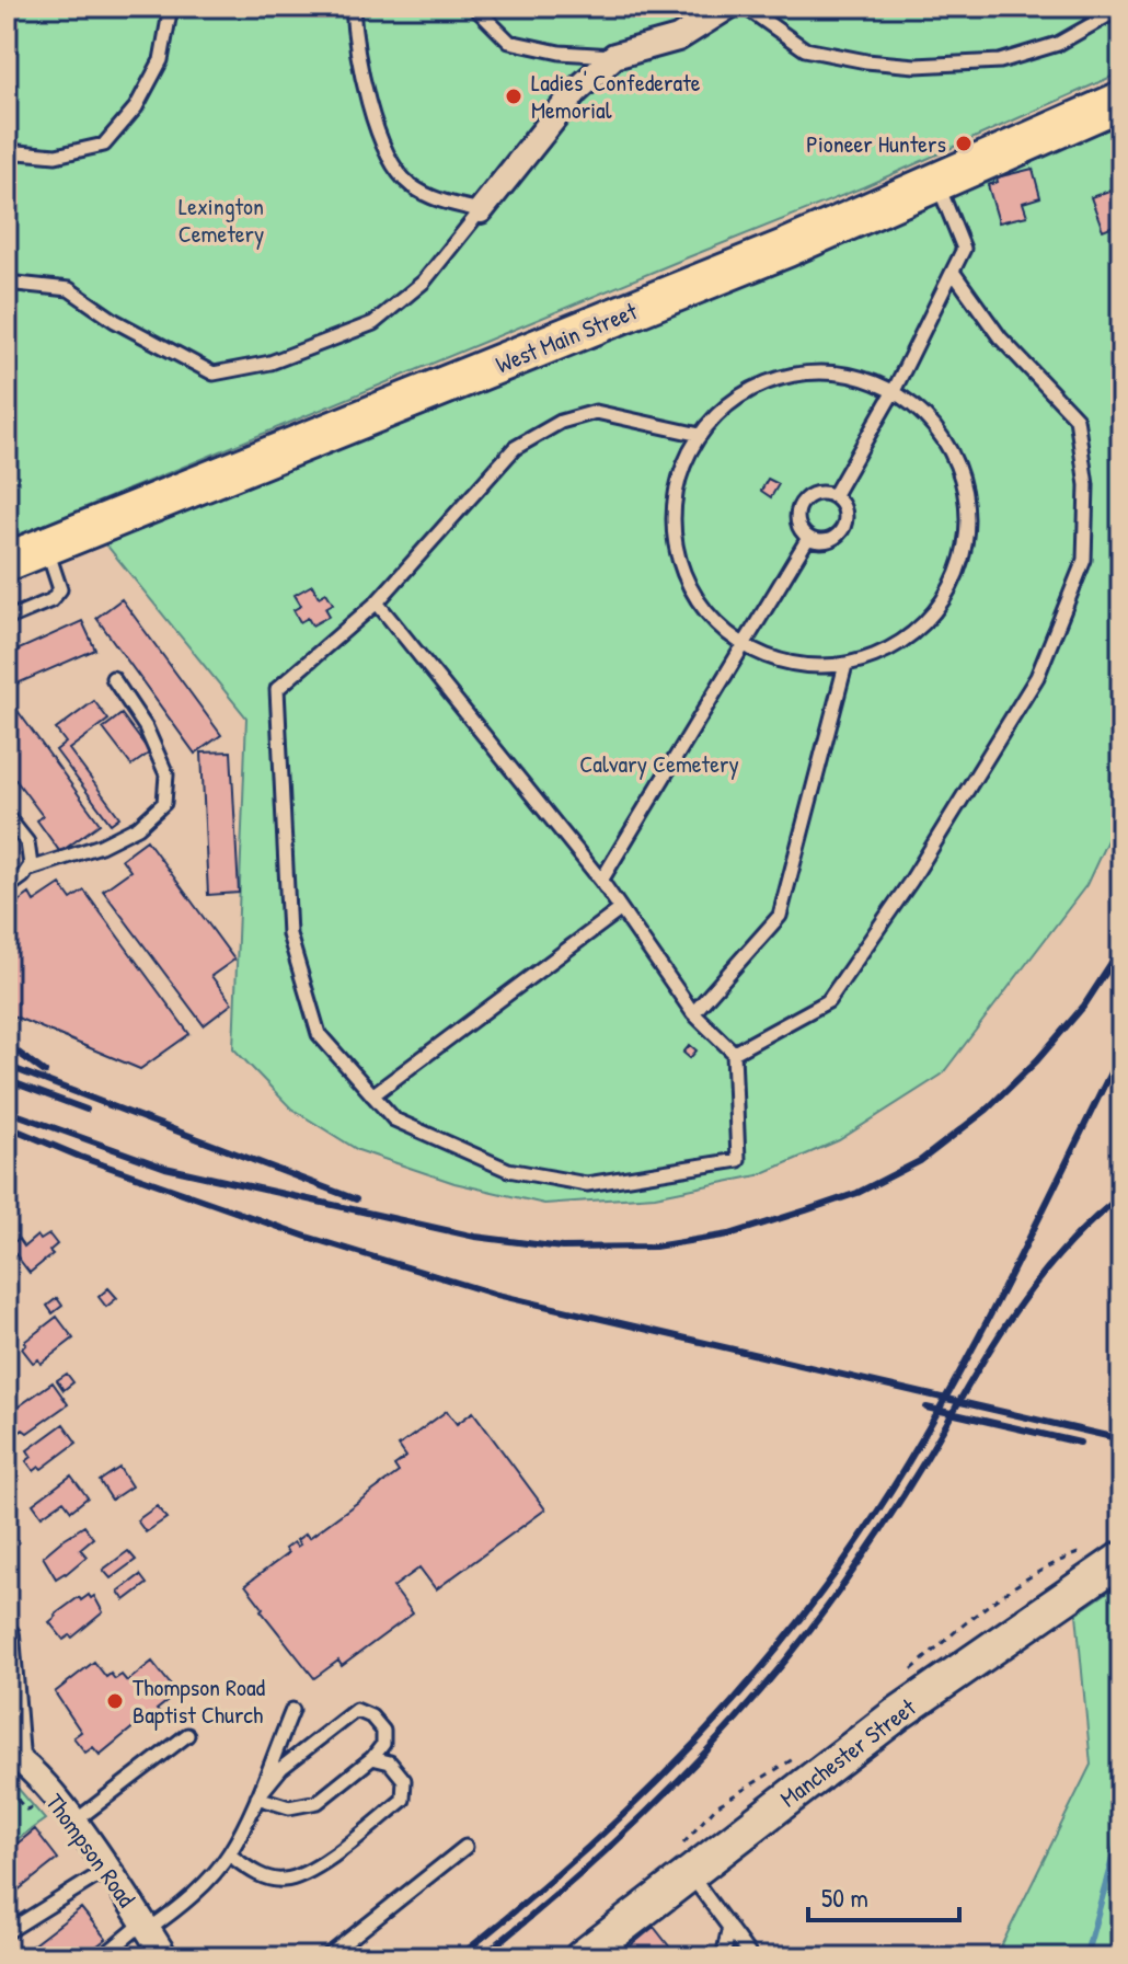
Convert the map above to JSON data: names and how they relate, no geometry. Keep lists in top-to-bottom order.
{
  "streets": {
    "main road": ["West Main Street", "Manchester Street"],
    "street": ["Thompson Road"]
  },
  "parks": ["Lexington Cemetery", "Calvary Cemetery"],
  "places": ["Ladies' Confederate Memorial", "Pioneer Hunters", "Thompson Road Baptist Church"],
  "scale_bar": "50 m"
}
